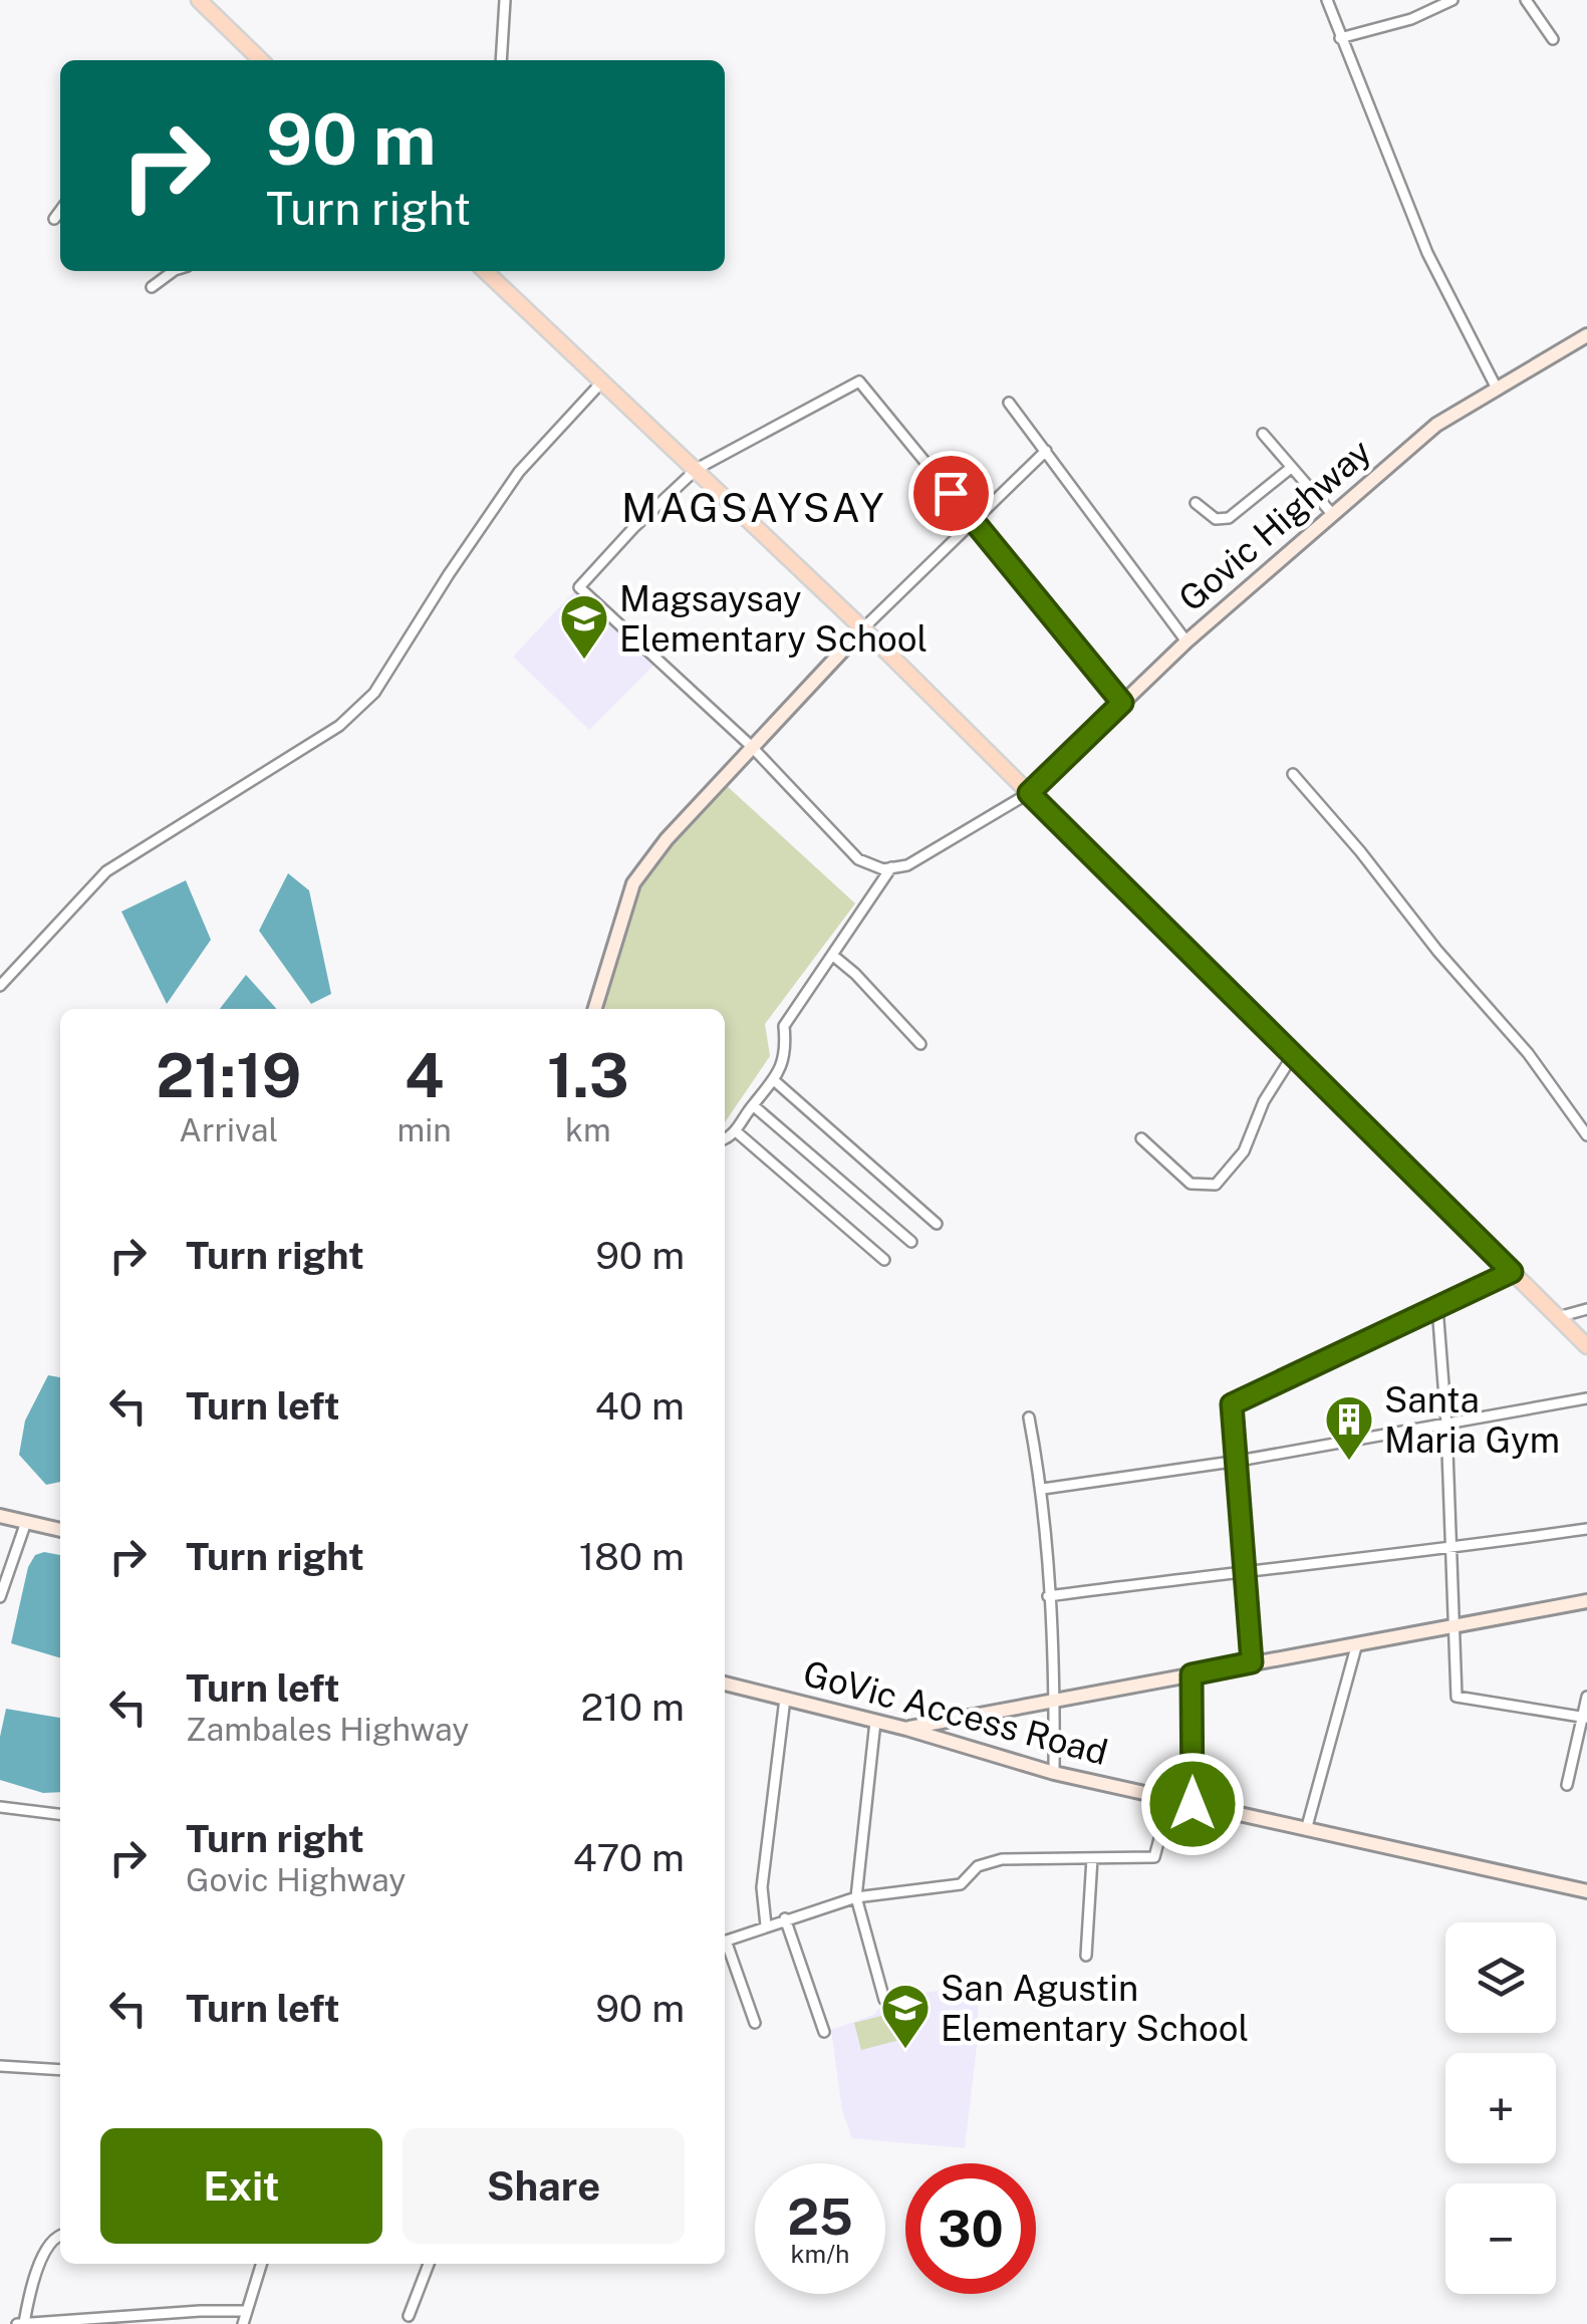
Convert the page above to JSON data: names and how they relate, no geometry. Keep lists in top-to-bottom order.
{
  "streets": {
    "main road": ["Govic Highway", "GoVic Access Road"]
  },
  "districts": ["MAGSAYSAY"],
  "places": {
    "school or university": ["Magsaysay Elementary School", "San Agustin Elementary School"],
    "building": ["Santa Maria Gym"]
  },
  "page": {
    "turn": ["90 m", "Turn right"],
    "eta": [
      "21:19",
      "Arrival",
      "4",
      "min",
      "1.3",
      "km"
    ],
    "list": [
      {
        "name": "Turn right",
        "value": "90 m"
      },
      {
        "name": "Turn left",
        "value": "40 m"
      },
      {
        "name": "Turn right",
        "value": "180 m"
      },
      {
        "name": "Turn left",
        "note": "Zambales Highway",
        "value": "210 m"
      },
      {
        "name": "Turn right",
        "note": "Govic Highway",
        "value": "470 m"
      },
      {
        "name": "Turn left",
        "value": "90 m"
      }
    ],
    "map_buttons": ["+", "−"],
    "buttons": ["Exit", "Share"],
    "speed": "25 km/h",
    "limit": "30"
  }
}
